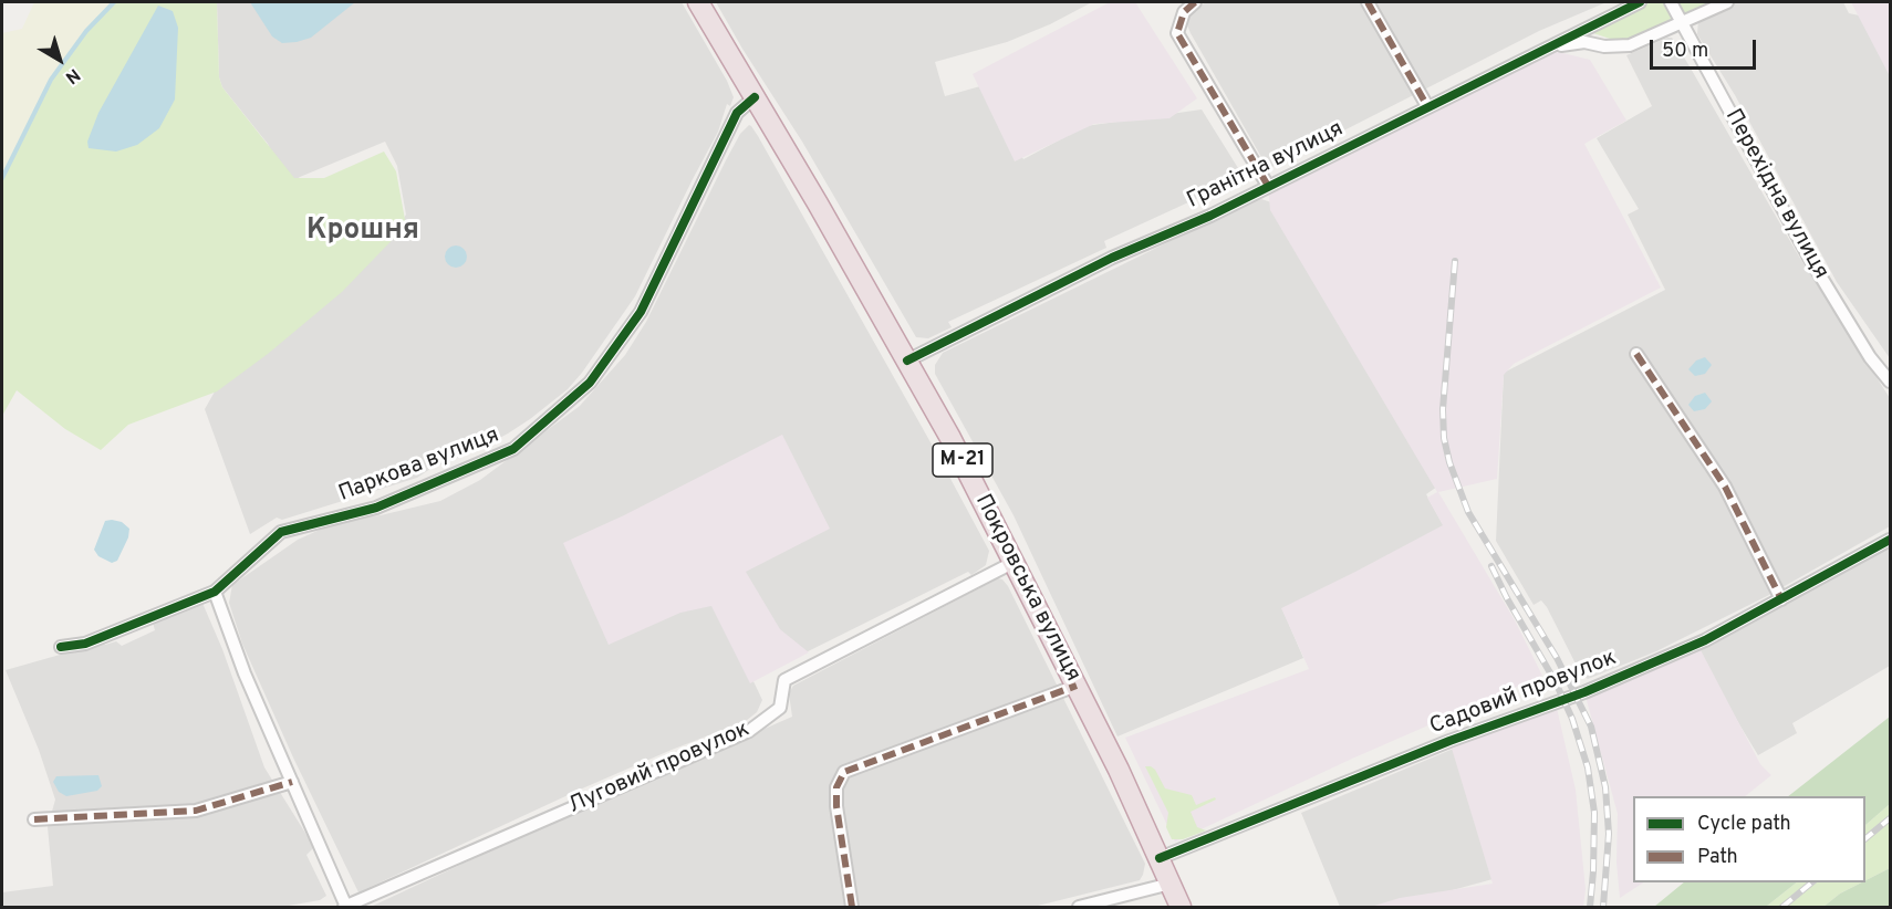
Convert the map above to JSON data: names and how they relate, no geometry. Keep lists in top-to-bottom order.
{
  "streets": {
    "highway": ["М-21", "Покровська вулиця"],
    "street": [
      "Гранітна вулиця",
      "Перехідна вулиця",
      "Паркова вулиця",
      "Садовий провулок",
      "Луговий провулок"
    ]
  },
  "crossings": [
    ["Гранітна вулиця", "Перехідна вулиця"],
    ["Гранітна вулиця", "Покровська вулиця"],
    ["Паркова вулиця", "Покровська вулиця"],
    ["Покровська вулиця", "Садовий провулок"],
    ["Покровська вулиця", "Луговий провулок"]
  ],
  "districts": ["Крошня"],
  "legend": ["Cycle path", "Path"],
  "scale_bar": "50 m",
  "north": "bottom right"
}
